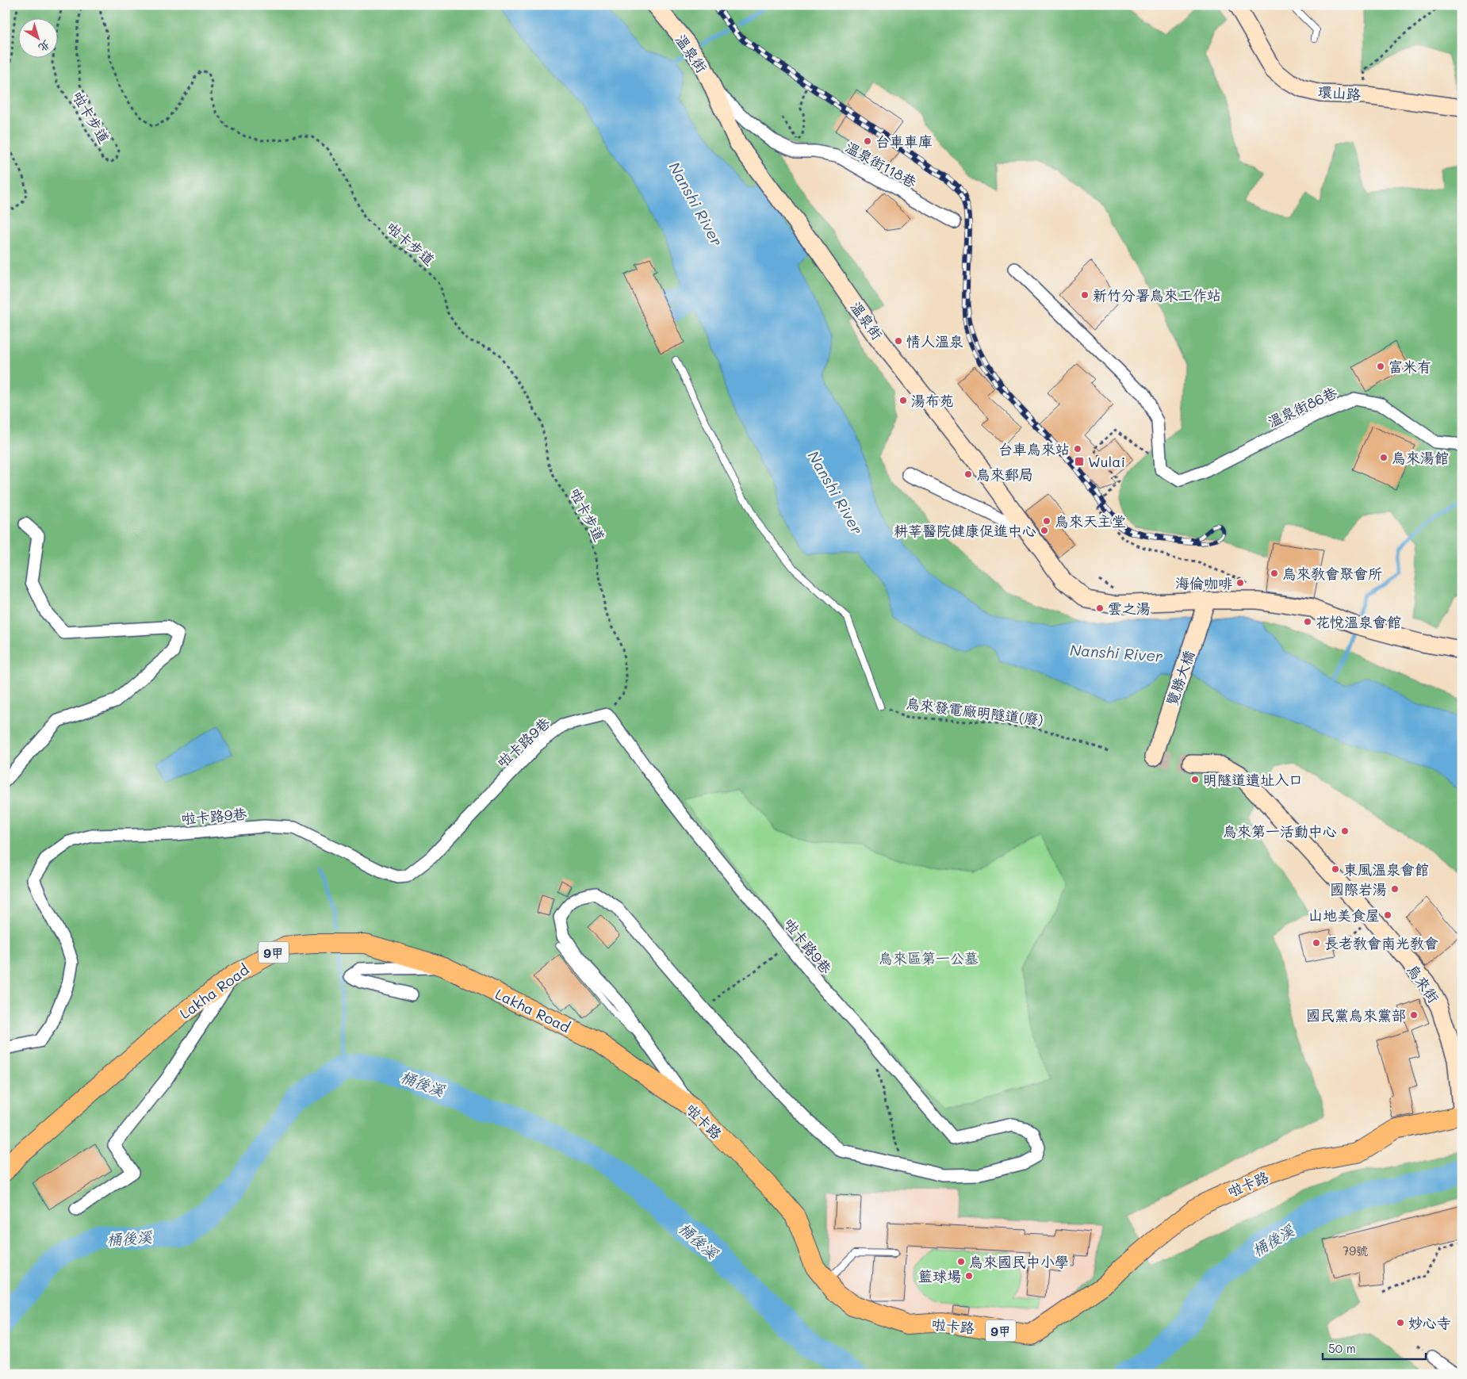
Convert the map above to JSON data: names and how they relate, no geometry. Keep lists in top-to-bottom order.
{
  "streets": {
    "main road": ["9甲", "Lakha Road", "啦卡路"],
    "street": [
      "溫泉街",
      "環山路",
      "溫泉街118巷",
      "溫泉街86巷",
      "覽勝大橋",
      "啦卡路9巷",
      "烏來街"
    ],
    "path": ["啦卡步道", "烏來發電廠明隧道(廢)"]
  },
  "crossings": [
    ["溫泉街", "溫泉街118巷"],
    ["溫泉街", "覽勝大橋"],
    ["啦卡步道", "啦卡路9巷"],
    ["啦卡路9巷", "啦卡路"],
    ["烏來街", "啦卡路"],
    ["Lakha Road", "啦卡路"]
  ],
  "water": ["Nanshi River", "桶後溪"],
  "parks": ["烏來區第一公墓"],
  "places": {
    "other": [
      "台車車庫",
      "新竹分署烏來工作站",
      "情人溫泉",
      "富米有",
      "湯布苑",
      "台車烏來站",
      "烏來湯館",
      "烏來郵局",
      "烏來天主堂",
      "耕莘醫院健康促進中心",
      "烏來教會聚會所",
      "海倫咖啡",
      "雲之湯",
      "花悅溫泉會館",
      "明隧道遺址入口",
      "烏來第一活動中心",
      "東風溫泉會館",
      "國際岩湯",
      "山地美食屋",
      "長老教會南光教會",
      "國民黨烏來黨部",
      "烏來國民中小學",
      "籃球場",
      "妙心寺"
    ],
    "transit": ["Wulai"]
  },
  "house_numbers": ["79號"],
  "scale_bar": "50 m",
  "north": "bottom right"
}
